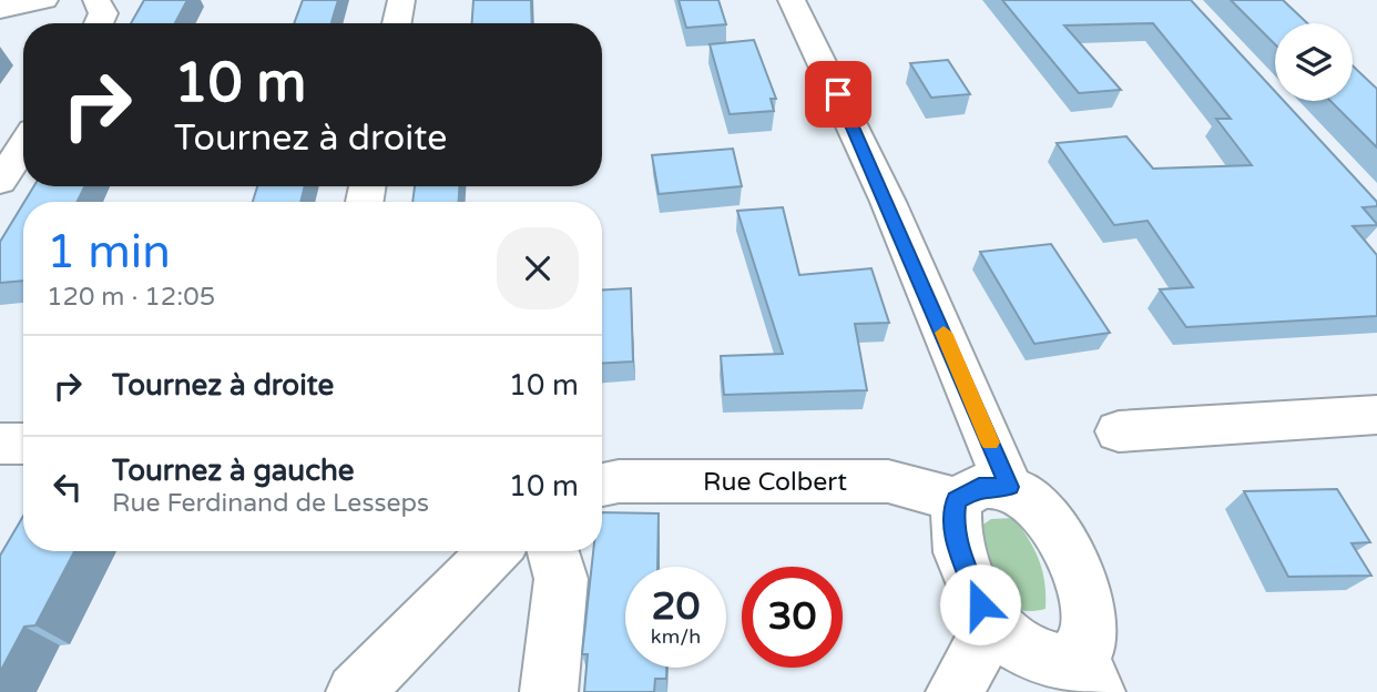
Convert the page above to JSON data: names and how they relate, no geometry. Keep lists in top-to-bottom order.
{
  "streets": {
    "street": ["Rue Colbert"]
  },
  "page": {
    "turn": ["10 m", "Tournez à droite"],
    "heading": ["1 min", "120 m · 12:05"],
    "list": [
      {
        "name": "Tournez à droite",
        "value": "10 m"
      },
      {
        "name": "Tournez à gauche",
        "note": "Rue Ferdinand de Lesseps",
        "value": "10 m"
      }
    ],
    "speed": "20 km/h",
    "limit": "30"
  }
}
